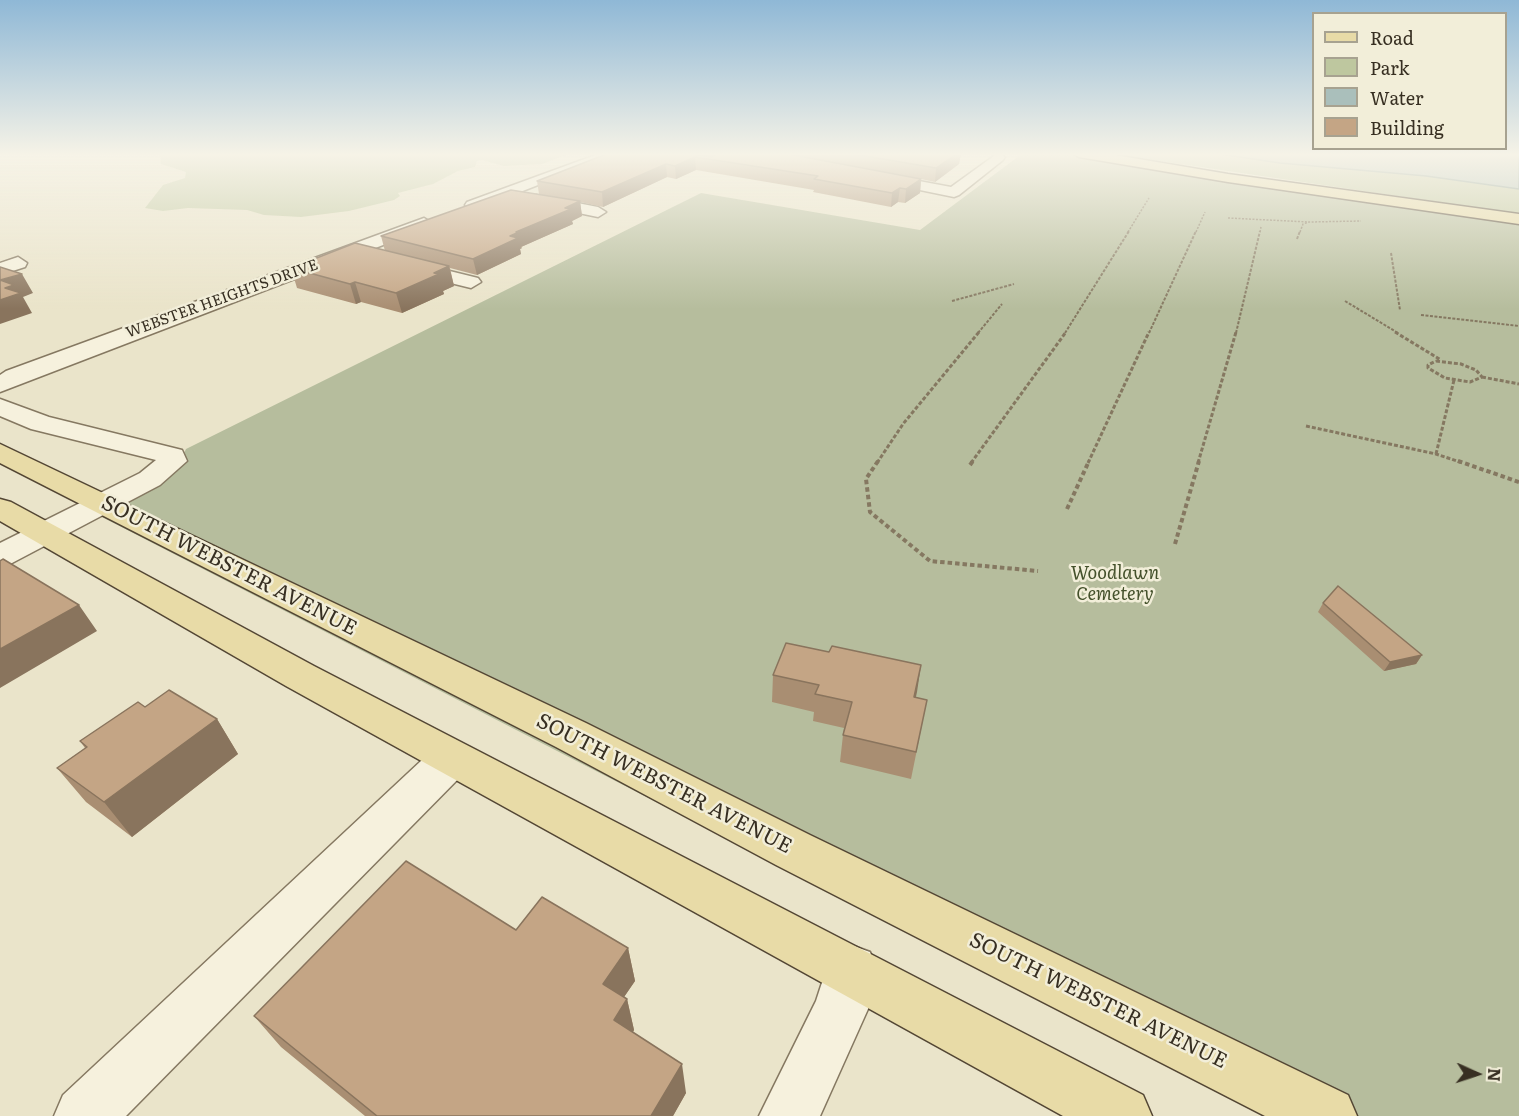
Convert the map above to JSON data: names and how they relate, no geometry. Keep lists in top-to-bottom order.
{
  "streets": {
    "main road": ["SOUTH WEBSTER AVENUE"],
    "street": ["WEBSTER HEIGHTS DRIVE"]
  },
  "parks": ["Woodlawn Cemetery"],
  "legend": [
    "Road",
    "Park",
    "Water",
    "Building"
  ],
  "north": "right"
}
